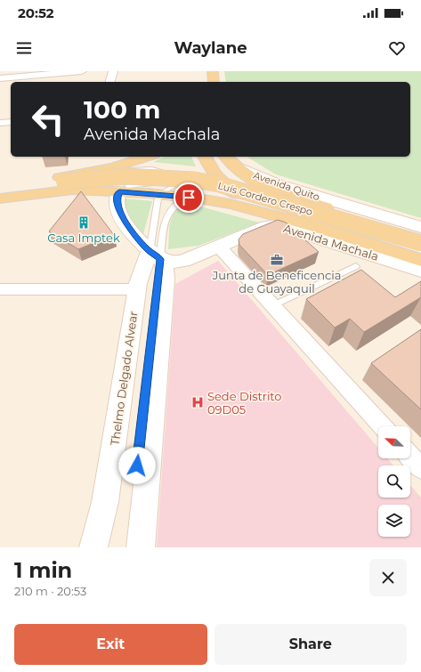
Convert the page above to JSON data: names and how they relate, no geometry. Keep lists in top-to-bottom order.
{
  "streets": {
    "main road": [
      "Avenida Quito",
      "Luís Cordero Crespo",
      "Avenida Machala",
      "Thelmo Delgado Alvear"
    ]
  },
  "crossings": [
    ["Luís Cordero Crespo", "Avenida Machala"],
    ["Luís Cordero Crespo", "Thelmo Delgado Alvear"],
    ["Avenida Machala", "Thelmo Delgado Alvear"]
  ],
  "places": {
    "building": ["Casa Imptek"],
    "office": ["Junta de Beneficencia de Guayaquil"],
    "hospital": ["Sede Distrito 09D05"]
  },
  "north": "top left",
  "page": {
    "status": "20:52",
    "header": "Waylane",
    "turn": ["100 m", "Avenida Machala"],
    "heading": ["1 min", "210 m · 20:53"],
    "buttons": ["Exit", "Share"]
  }
}
